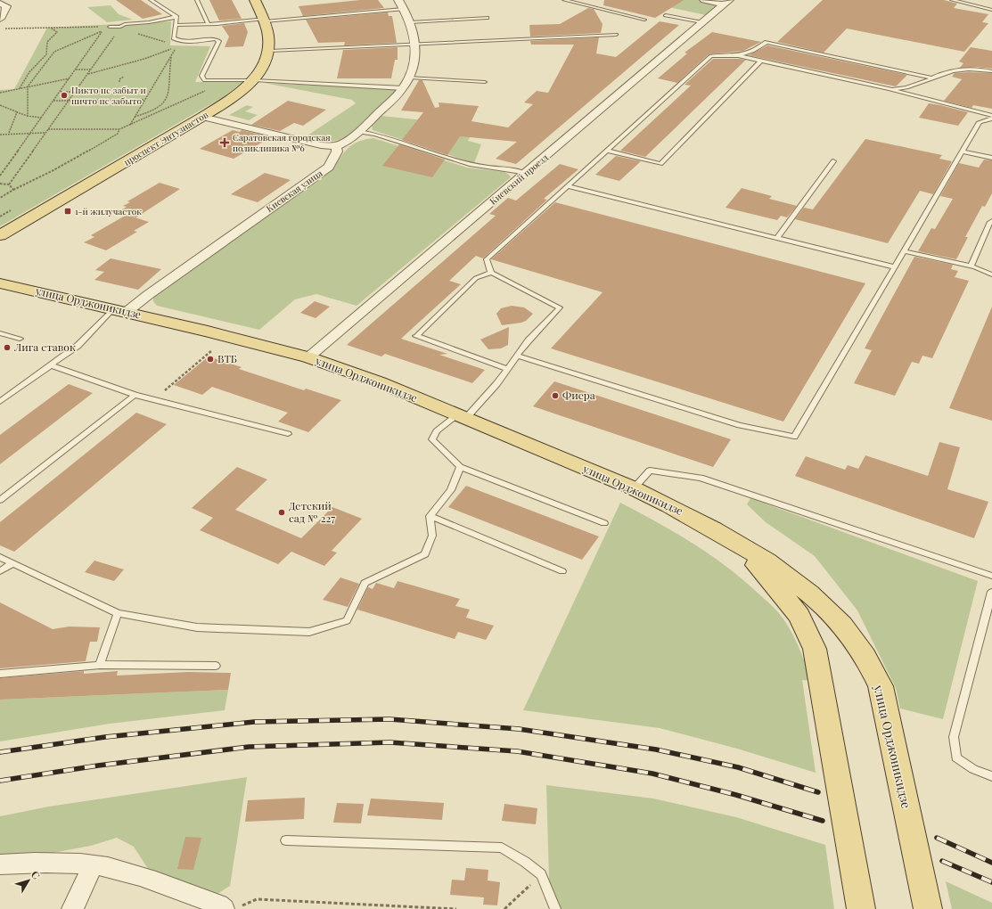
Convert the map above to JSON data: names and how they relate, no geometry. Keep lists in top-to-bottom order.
{
  "streets": {
    "main road": ["проспект Энтузиастов", "улица Орджоникидзе"],
    "street": ["Киевский проезд", "Киевская улица"]
  },
  "crossings": [
    ["Киевский проезд", "улица Орджоникидзе"],
    ["Киевская улица", "улица Орджоникидзе"]
  ],
  "places": {
    "other": [
      "Никто не забыт и ничто не забыто",
      "Лига ставок",
      "ВТБ",
      "Фиера",
      "Детский сад № 227"
    ],
    "health": ["Саратовская городская поликлиника №6"],
    "transit": ["1-й жилучасток"]
  },
  "north": "top right"
}
